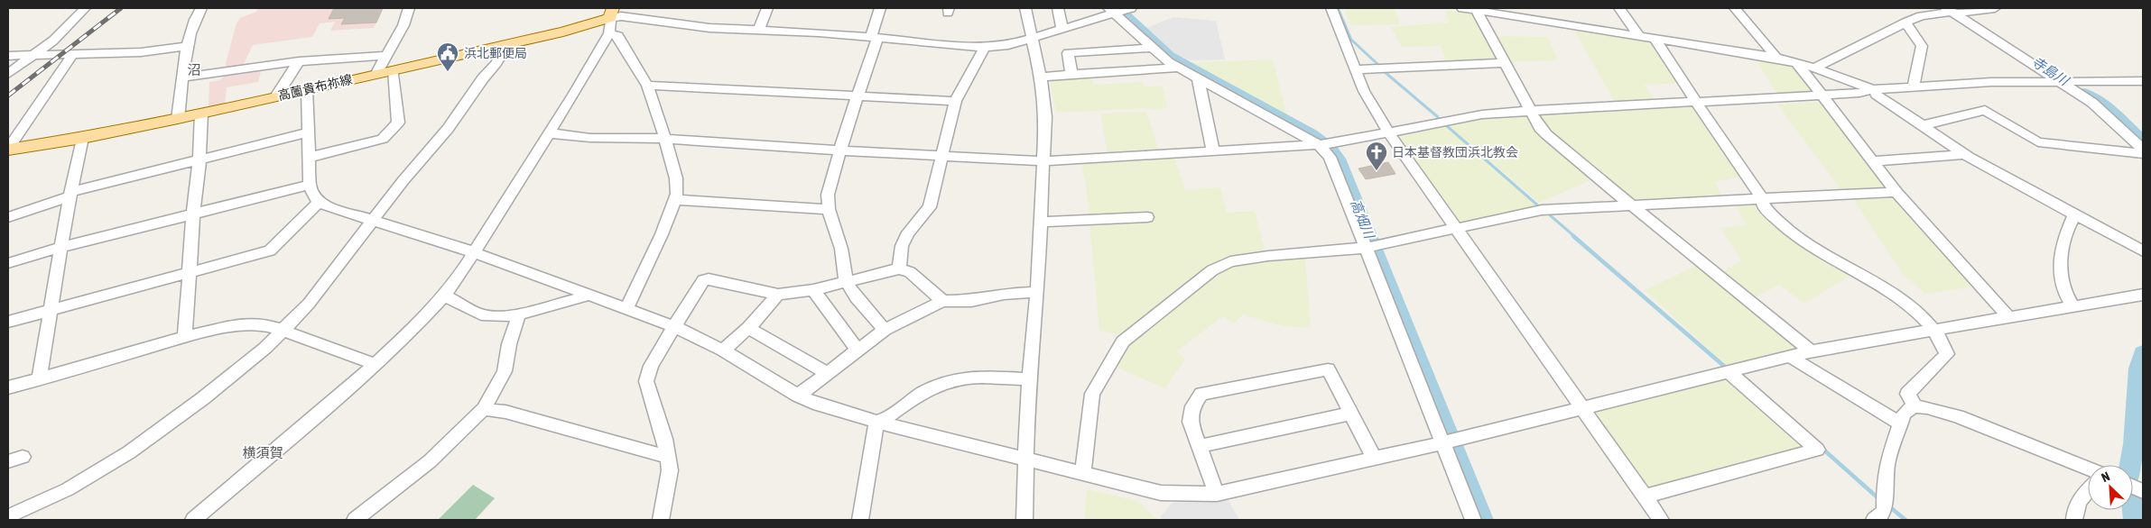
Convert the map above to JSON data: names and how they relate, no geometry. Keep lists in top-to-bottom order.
{
  "streets": {
    "main road": ["高薗貴布祢線"]
  },
  "districts": ["沼", "横須賀"],
  "water": ["寺島川", "高畑川"],
  "places": {
    "public building": ["浜北郵便局"],
    "church": ["日本基督教団浜北教会"]
  },
  "north": "top left"
}
